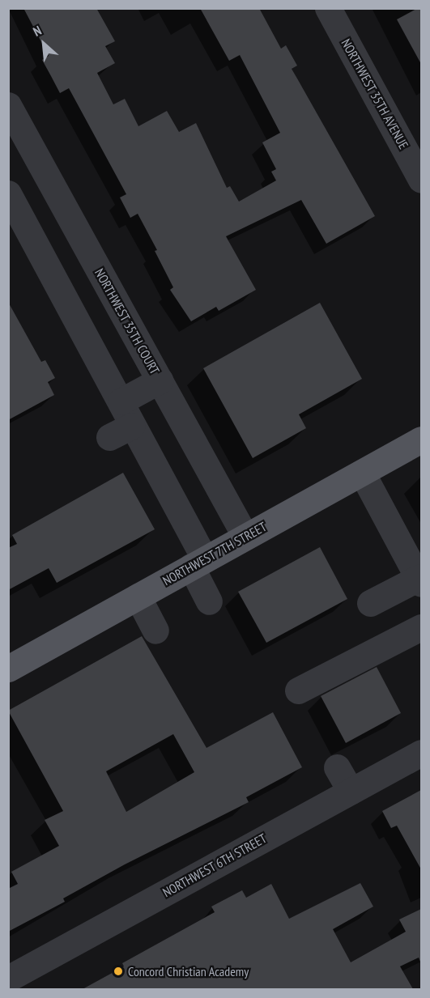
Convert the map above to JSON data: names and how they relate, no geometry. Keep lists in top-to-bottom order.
{
  "streets": {
    "main road": ["NORTHWEST 7TH STREET"],
    "street": ["NORTHWEST 35TH AVENUE", "NORTHWEST 35TH COURT", "NORTHWEST 6TH STREET"]
  },
  "crossings": [
    ["NORTHWEST 35TH COURT", "NORTHWEST 7TH STREET"]
  ],
  "places": ["Concord Christian Academy"],
  "north": "top left"
}
